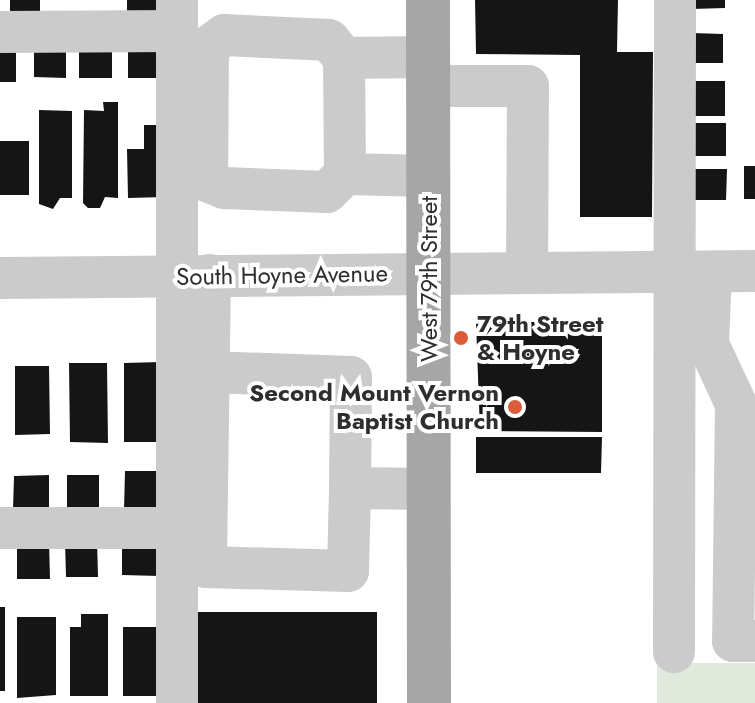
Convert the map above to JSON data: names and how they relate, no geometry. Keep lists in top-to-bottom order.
{
  "streets": {
    "main road": ["West 79th Street"],
    "street": ["South Hoyne Avenue"]
  },
  "crossings": [
    ["South Hoyne Avenue", "West 79th Street"]
  ],
  "places": ["79th Street & Hoyne", "Second Mount Vernon Baptist Church"]
}
